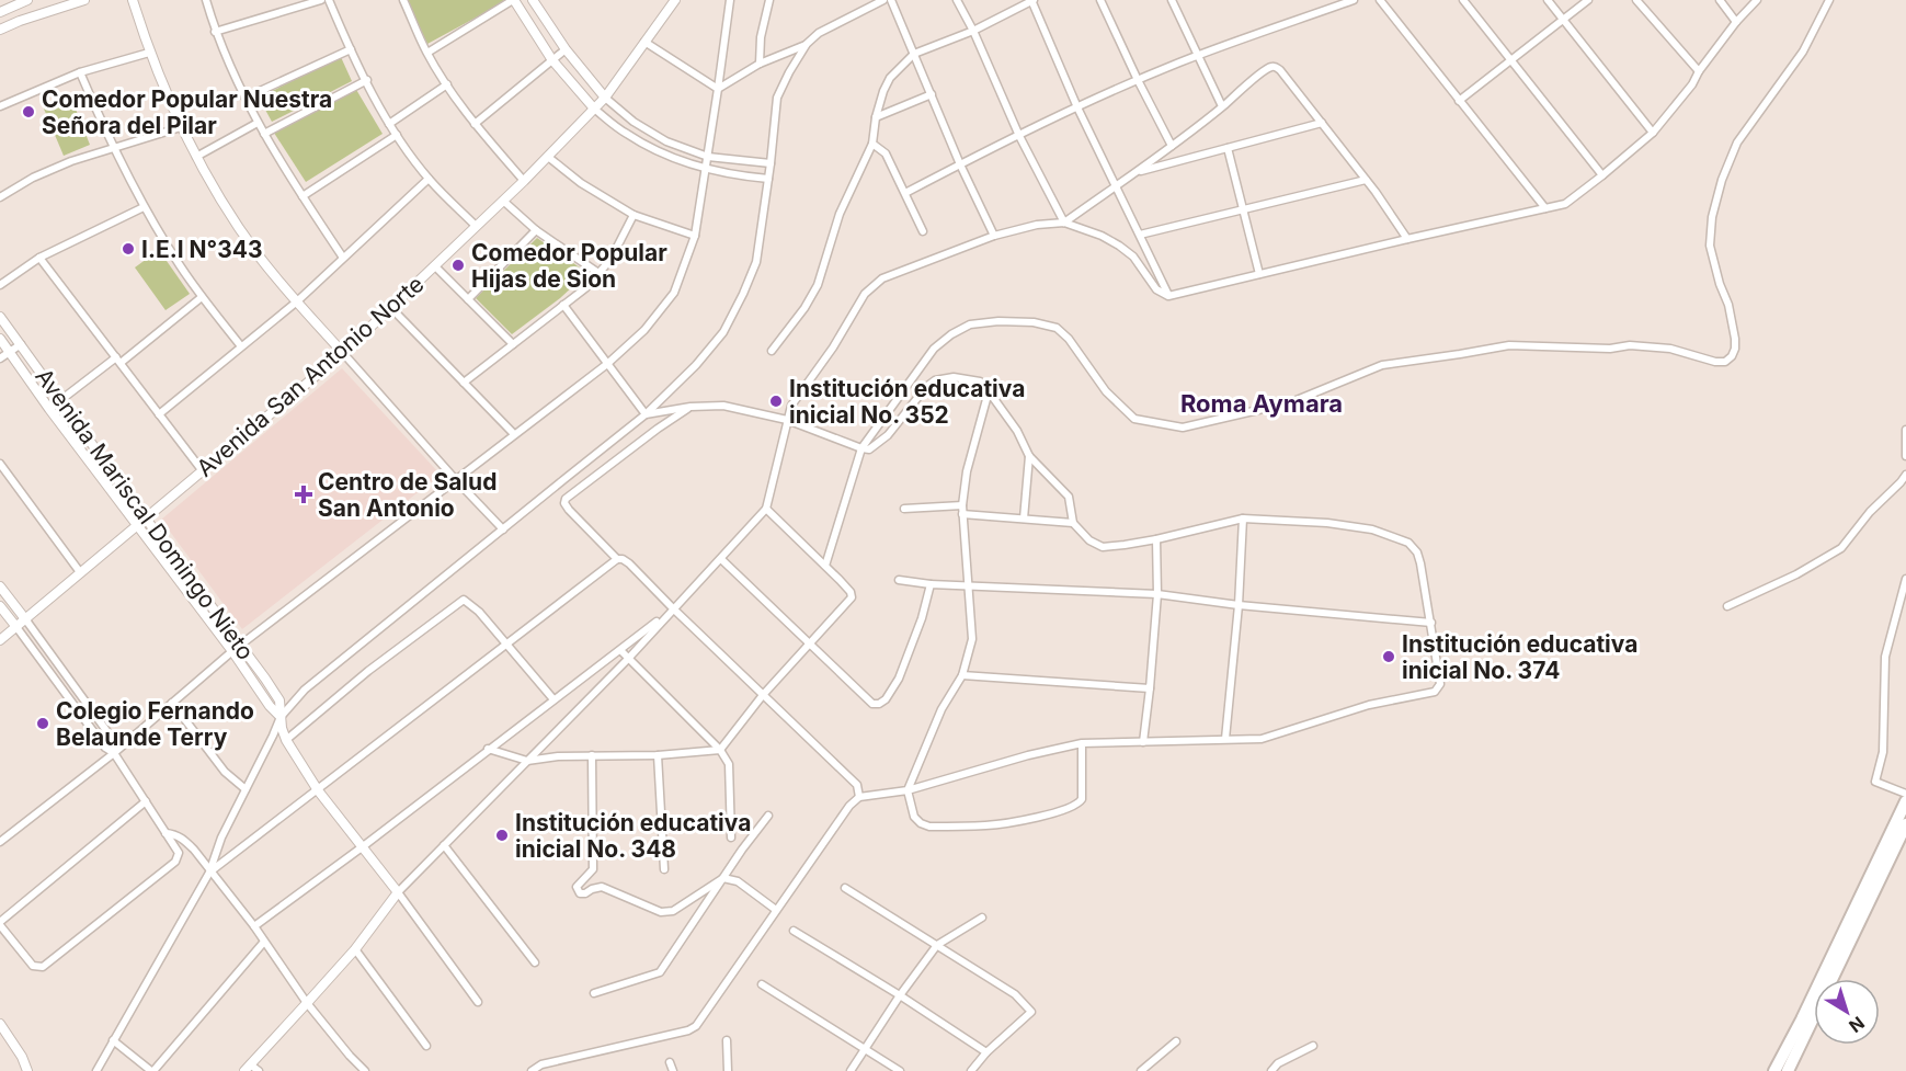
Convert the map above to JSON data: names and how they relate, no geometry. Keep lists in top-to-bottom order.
{
  "streets": {
    "street": ["Avenida San Antonio Norte", "Avenida Mariscal Domingo Nieto"]
  },
  "crossings": [
    ["Avenida San Antonio Norte", "Avenida Mariscal Domingo Nieto"]
  ],
  "districts": ["Roma Aymara"],
  "places": {
    "other": [
      "Comedor Popular Nuestra Señora del Pilar",
      "I.E.I N°343",
      "Comedor Popular Hijas de Sion",
      "Institución educativa inicial No. 352",
      "Institución educativa inicial No. 374",
      "Colegio Fernando Belaunde Terry",
      "Institución educativa inicial No. 348"
    ],
    "health": ["Centro de Salud San Antonio"]
  },
  "north": "bottom right"
}
